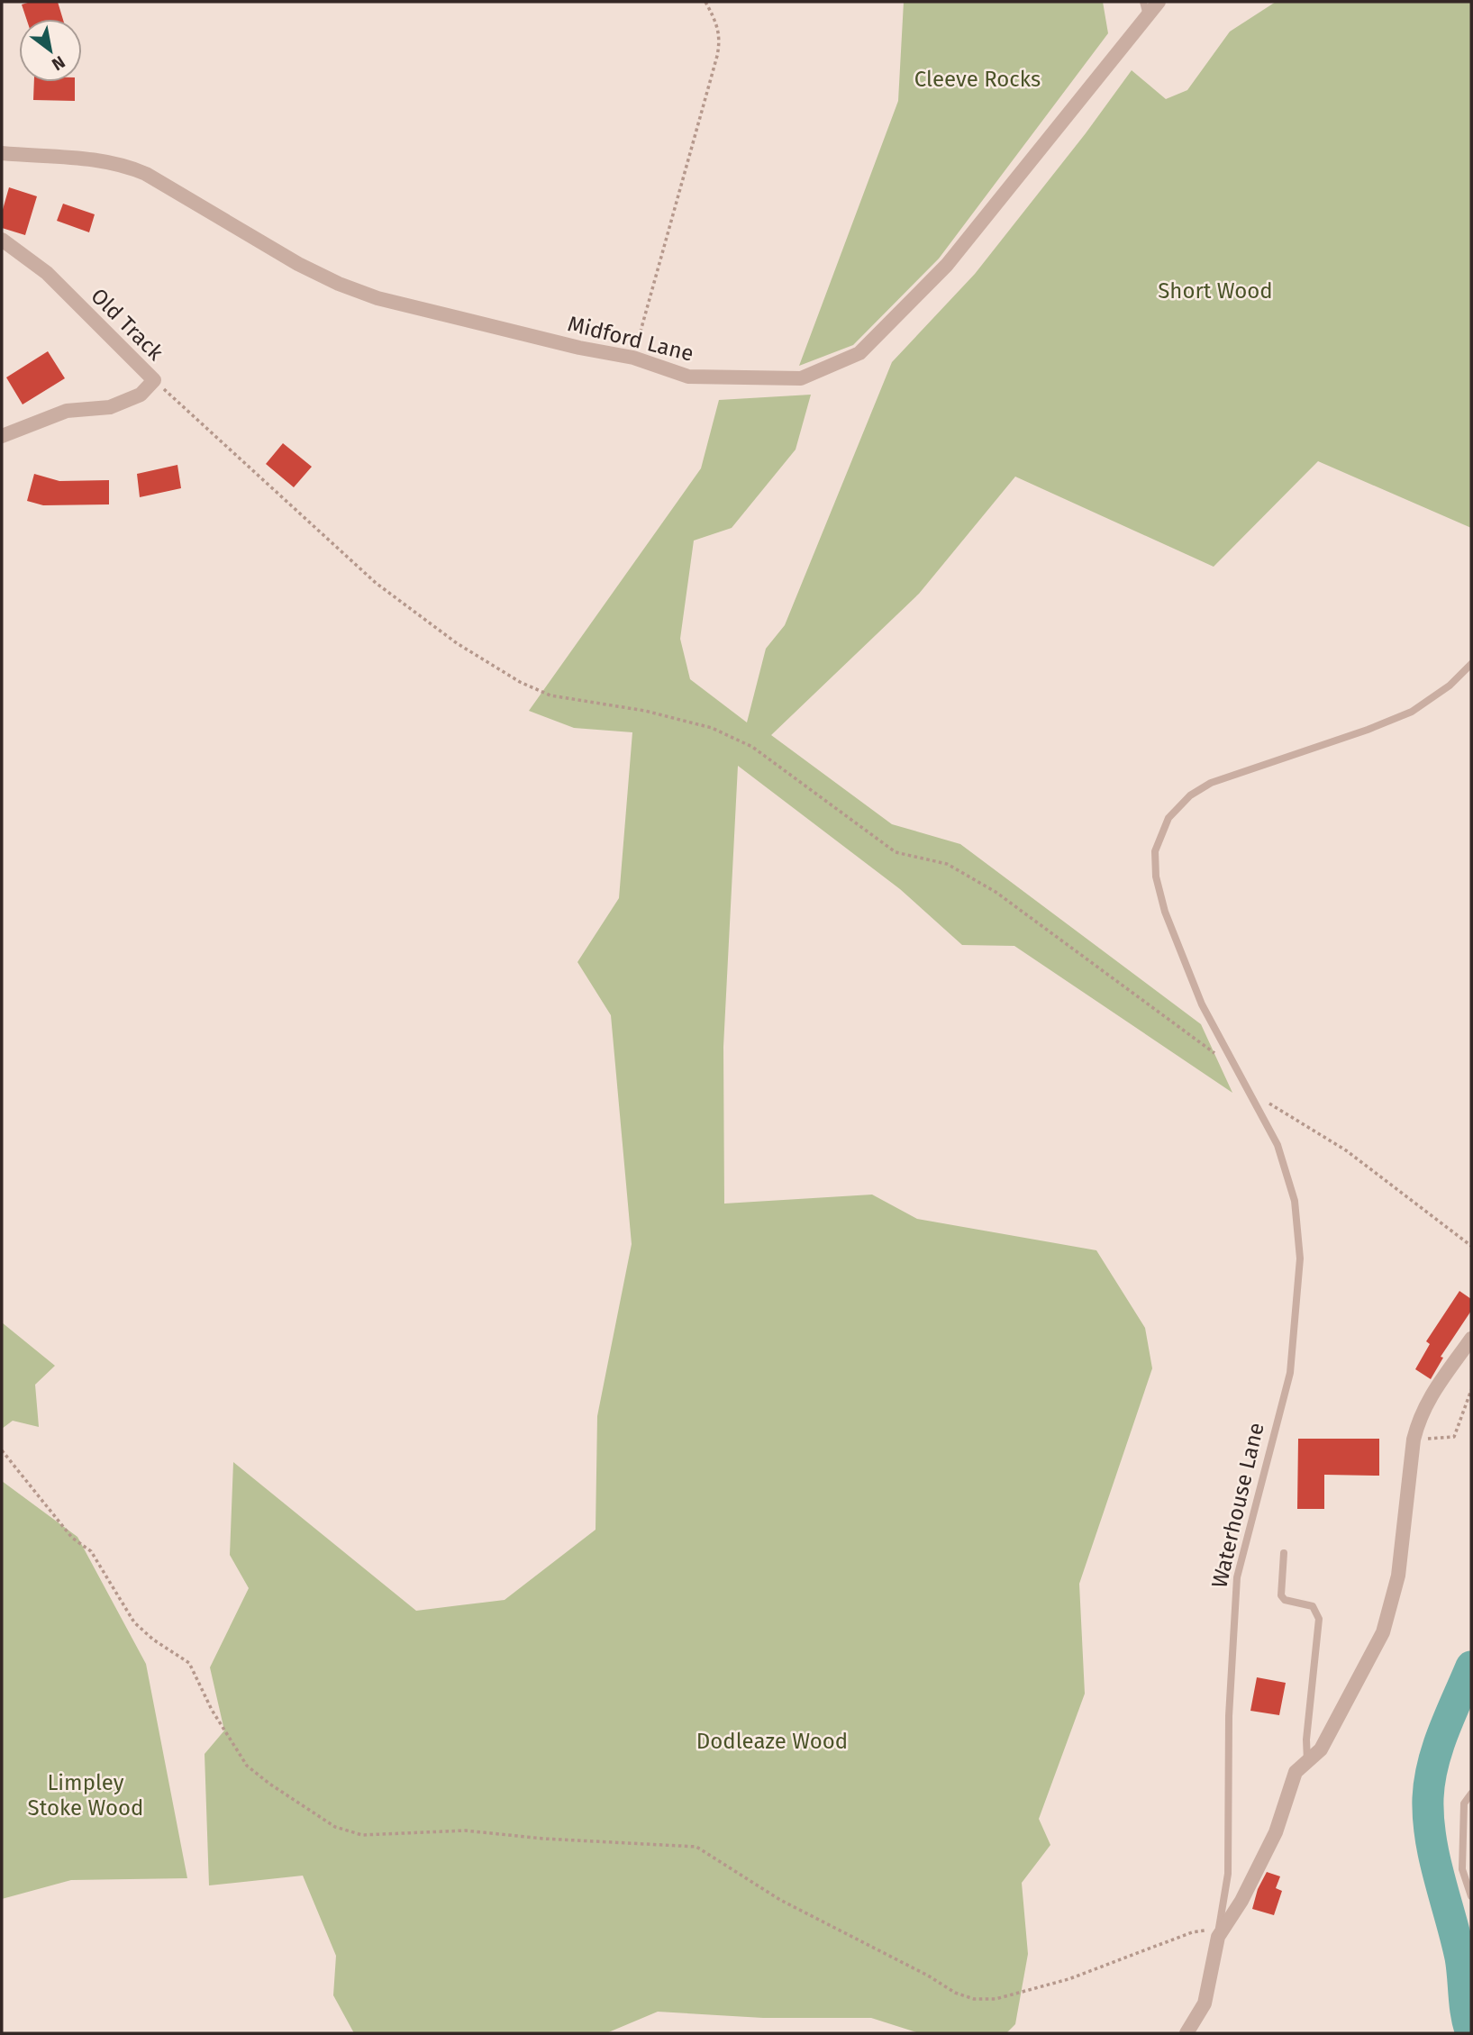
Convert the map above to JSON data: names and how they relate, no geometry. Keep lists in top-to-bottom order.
{
  "streets": {
    "street": ["Old Track", "Midford Lane", "Waterhouse Lane"]
  },
  "parks": [
    "Cleeve Rocks",
    "Short Wood",
    "Dodleaze Wood",
    "Limpley Stoke Wood"
  ],
  "north": "bottom right"
}
